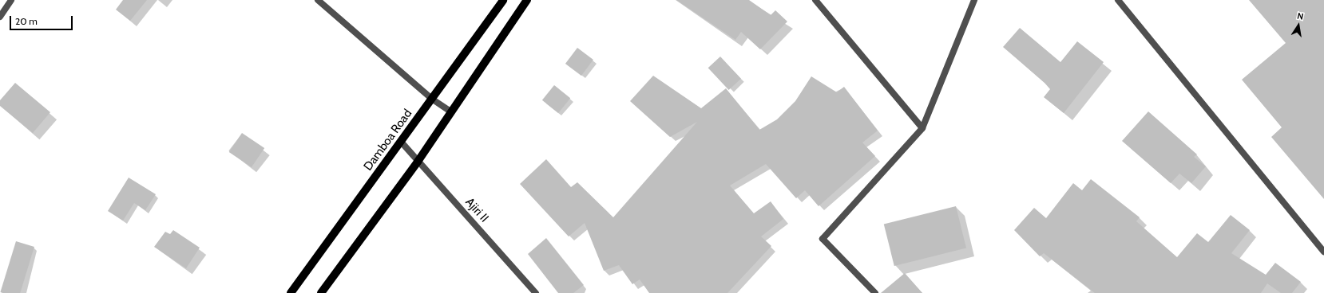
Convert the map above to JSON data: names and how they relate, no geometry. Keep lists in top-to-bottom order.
{
  "streets": {
    "main road": ["Damboa Road"],
    "street": ["Ajiri II"]
  },
  "crossings": [
    ["Damboa Road", "Ajiri II"]
  ],
  "scale_bar": "20 m",
  "north": "top"
}
